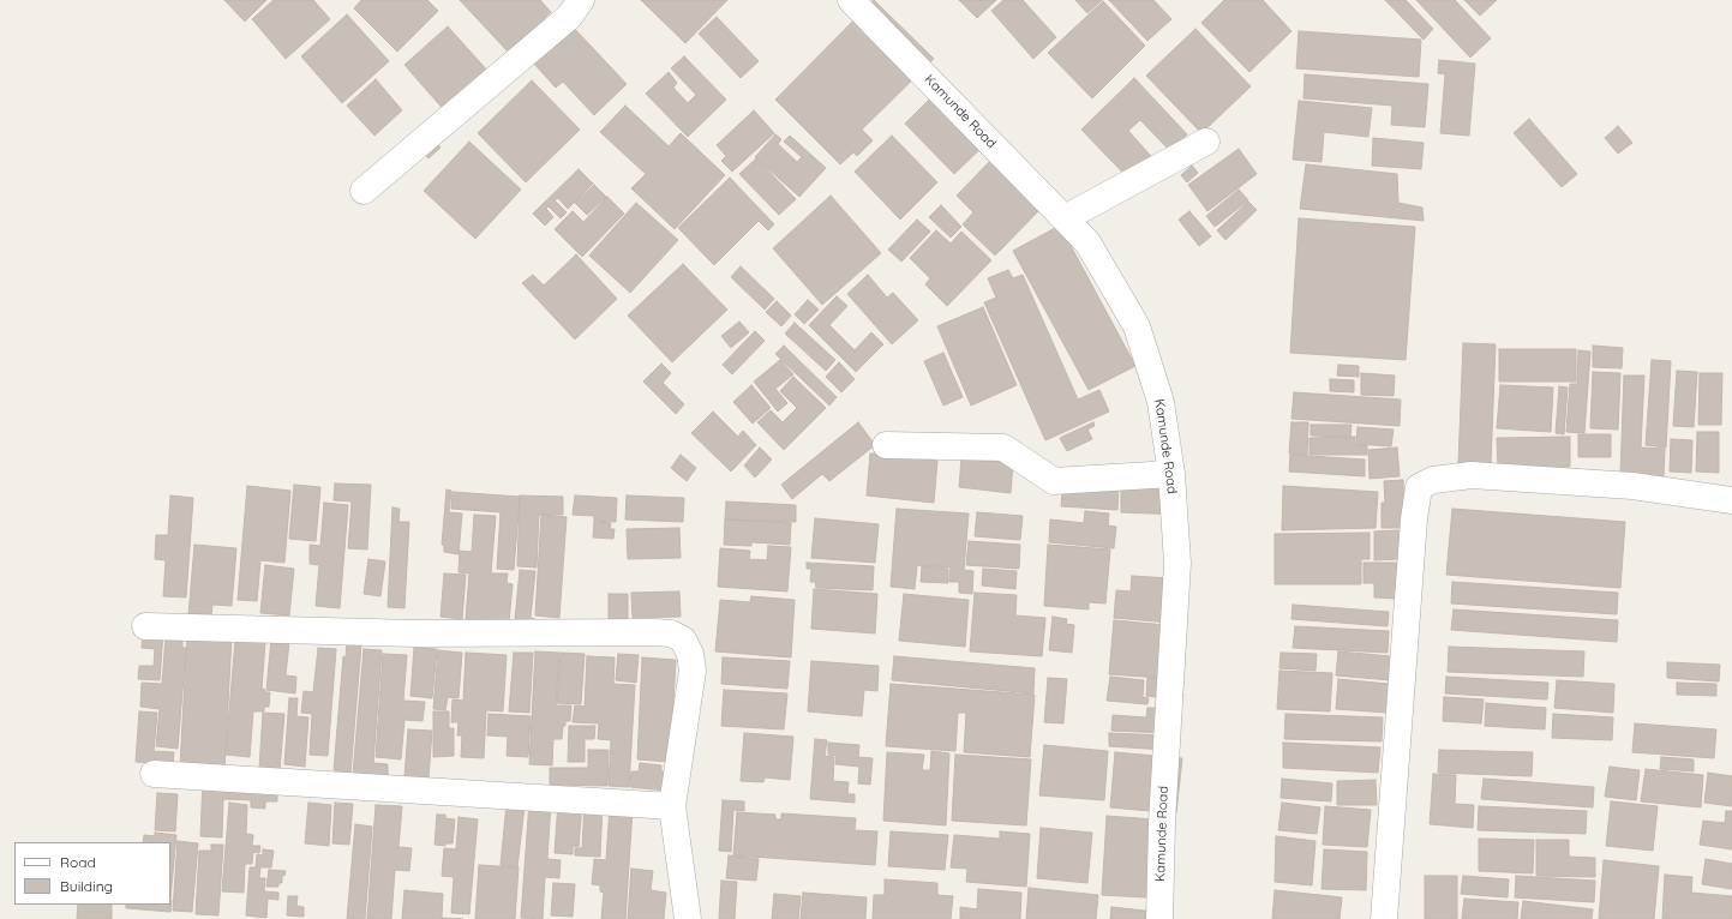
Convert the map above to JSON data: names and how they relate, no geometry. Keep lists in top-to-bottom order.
{
  "streets": {
    "street": ["Kamunde Road"]
  },
  "legend": ["Road", "Building"]
}
